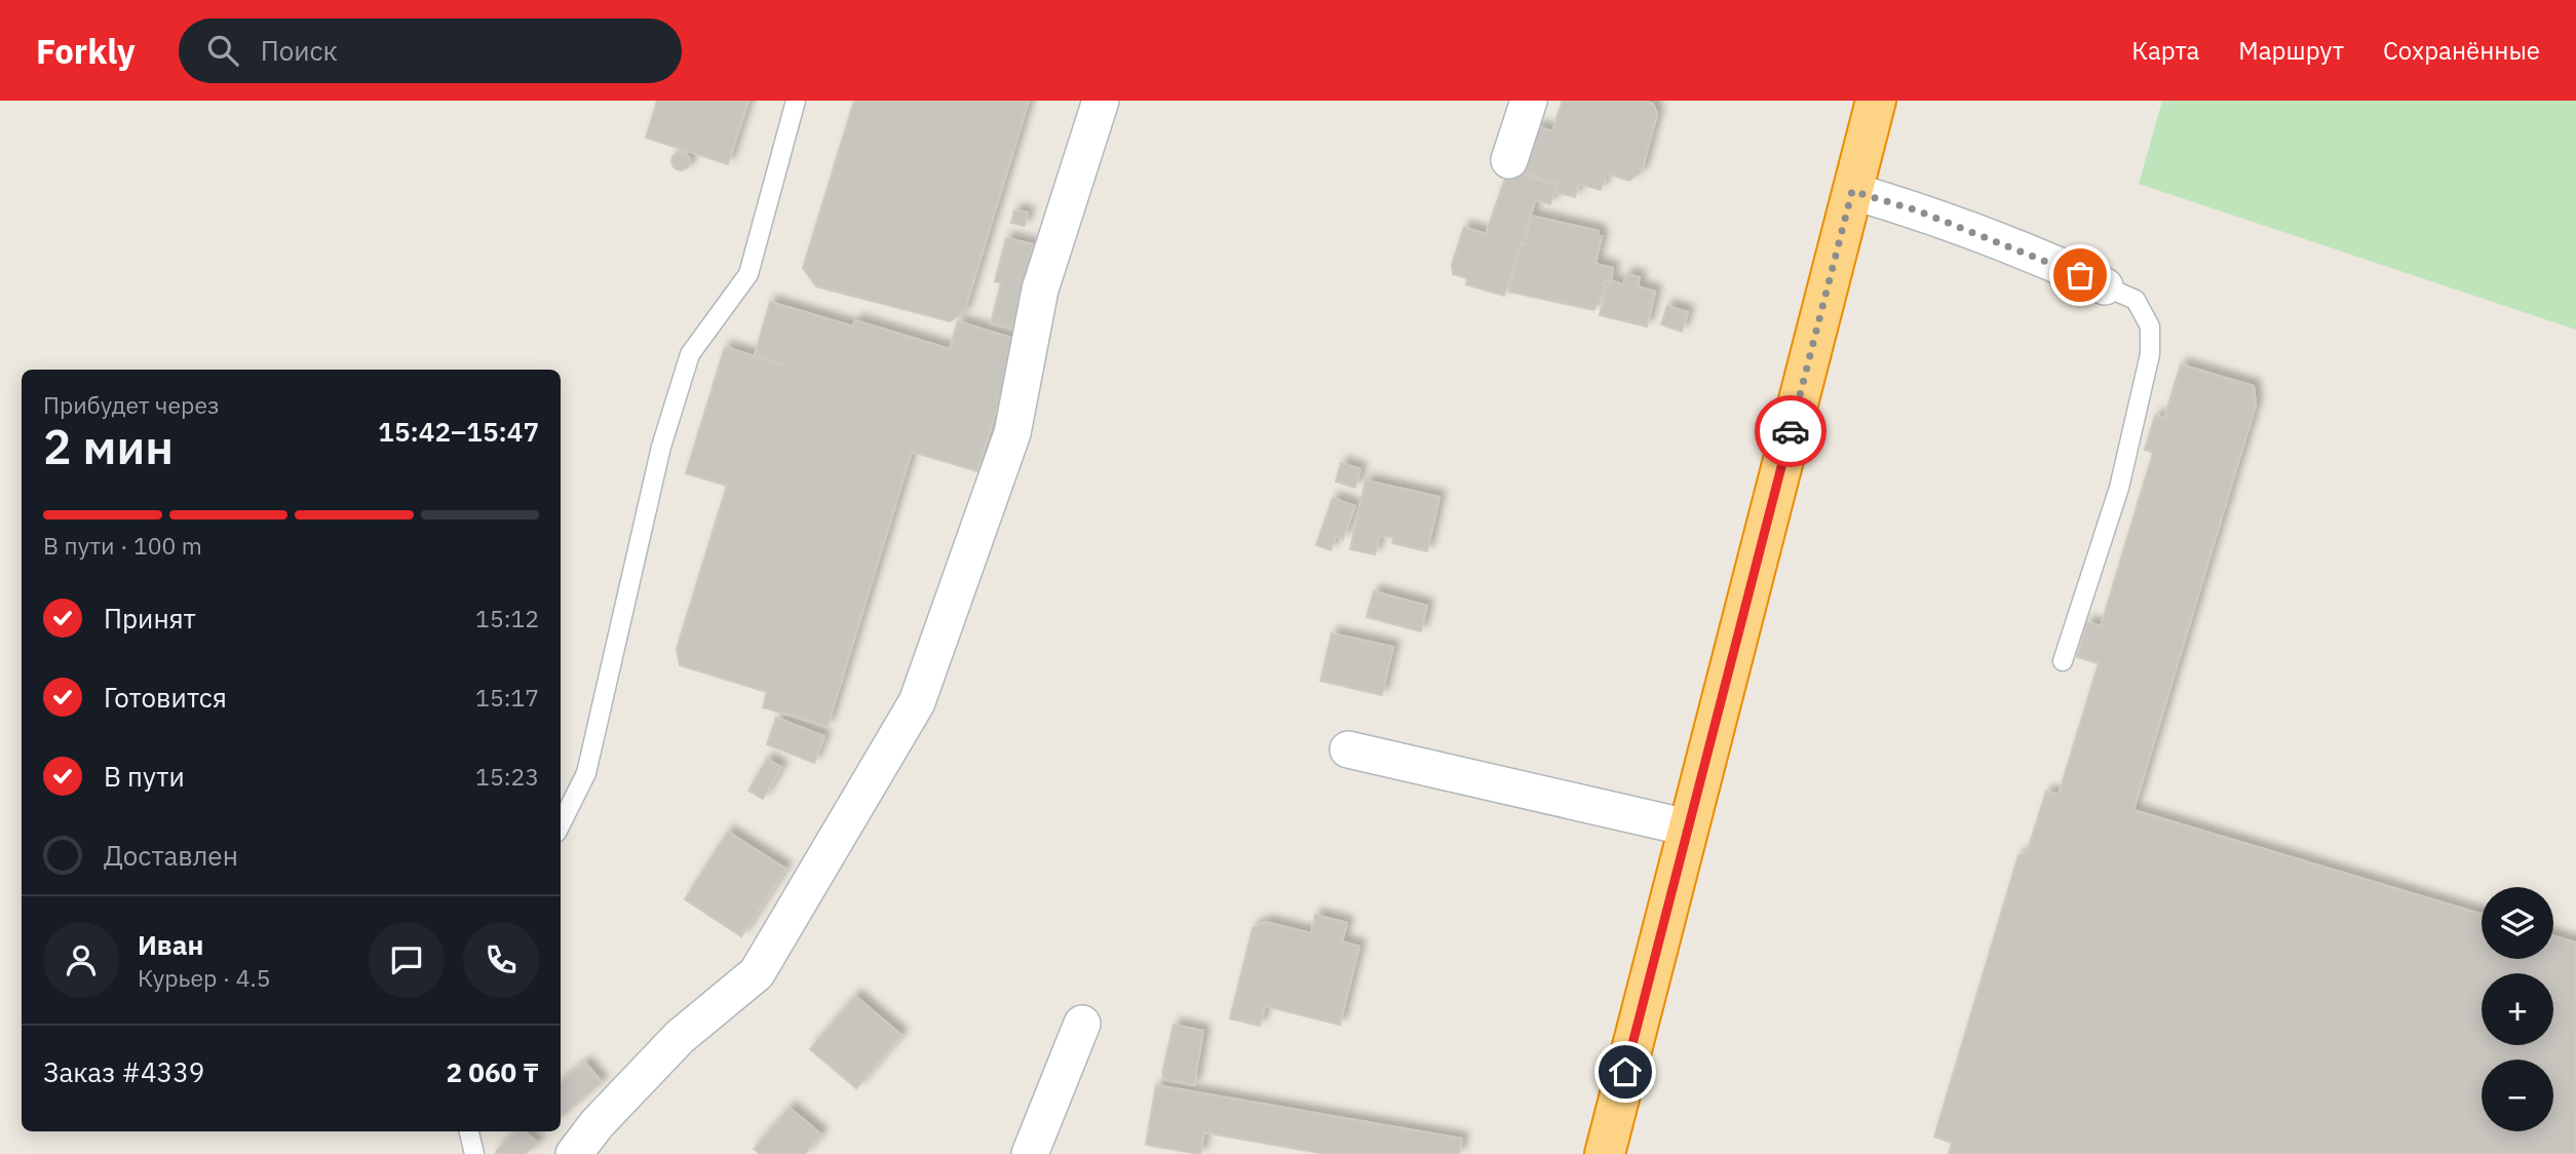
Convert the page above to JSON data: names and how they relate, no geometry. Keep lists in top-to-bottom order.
{
  "page": {
    "header": "Forkly",
    "search": "Поиск",
    "nav": ["Карта", "Маршрут", "Сохранённые"],
    "heading": ["2 мин", "Прибудет через", "15:42–15:47"],
    "panel": [
      "Иван",
      "Курьер · 4.5",
      "Заказ #4339",
      "2 060 ₸"
    ],
    "bar": "В пути · 100 m",
    "list": [
      ["Принят", "15:12"],
      ["Готовится", "15:17"],
      ["В пути", "15:23"],
      "Доставлен"
    ],
    "map_buttons": ["+", "−"]
  }
}
